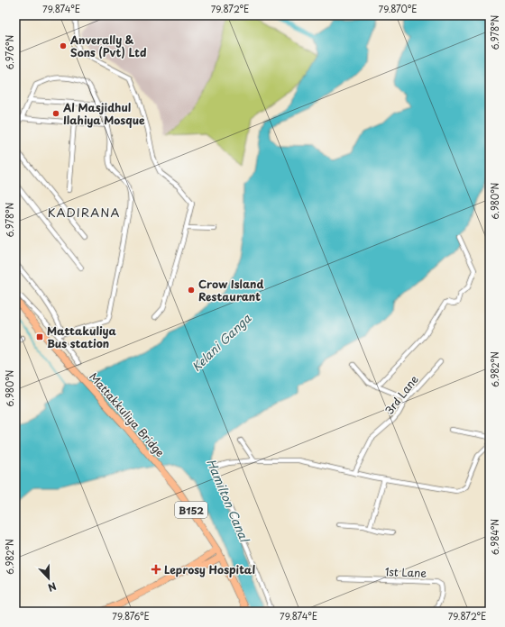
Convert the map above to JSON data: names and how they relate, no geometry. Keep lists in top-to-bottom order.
{
  "streets": {
    "main road": ["Mattakkuliya Bridge", "B152"],
    "street": ["3rd Lane", "1st Lane"]
  },
  "crossings": [
    ["Mattakkuliya Bridge", "B152"]
  ],
  "districts": ["KADIRANA"],
  "water": ["Kelani Ganga", "Hamilton Canal"],
  "places": {
    "other": ["Anverally & Sons (Pvt) Ltd", "Al Masjidhul Ilahiya Mosque", "Crow Island Restaurant"],
    "transit": ["Mattakuliya Bus station"],
    "health": ["Leprosy Hospital"]
  },
  "north": "bottom",
  "coordinates": [
    "79.874°E",
    "79.872°E",
    "79.870°E",
    "6.978°N",
    "6.976°N",
    "6.980°N",
    "6.982°N",
    "6.984°N",
    "79.876°E"
  ]
}
